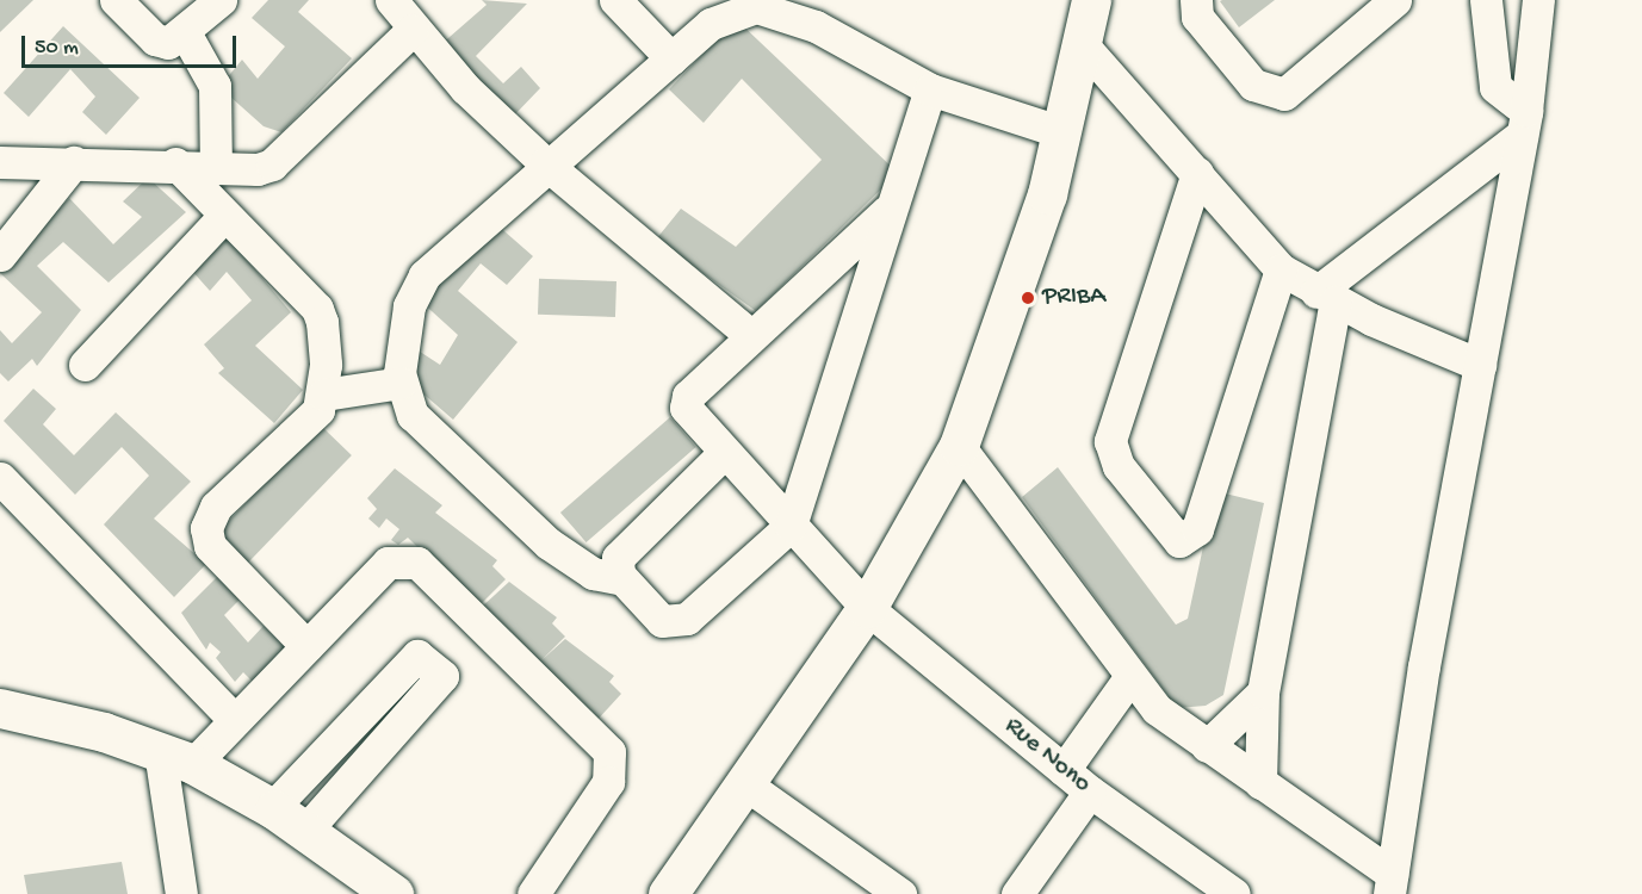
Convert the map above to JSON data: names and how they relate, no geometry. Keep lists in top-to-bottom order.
{
  "streets": {
    "street": ["Rue Nono"]
  },
  "places": ["PRIBA"],
  "scale_bar": "50 m"
}
